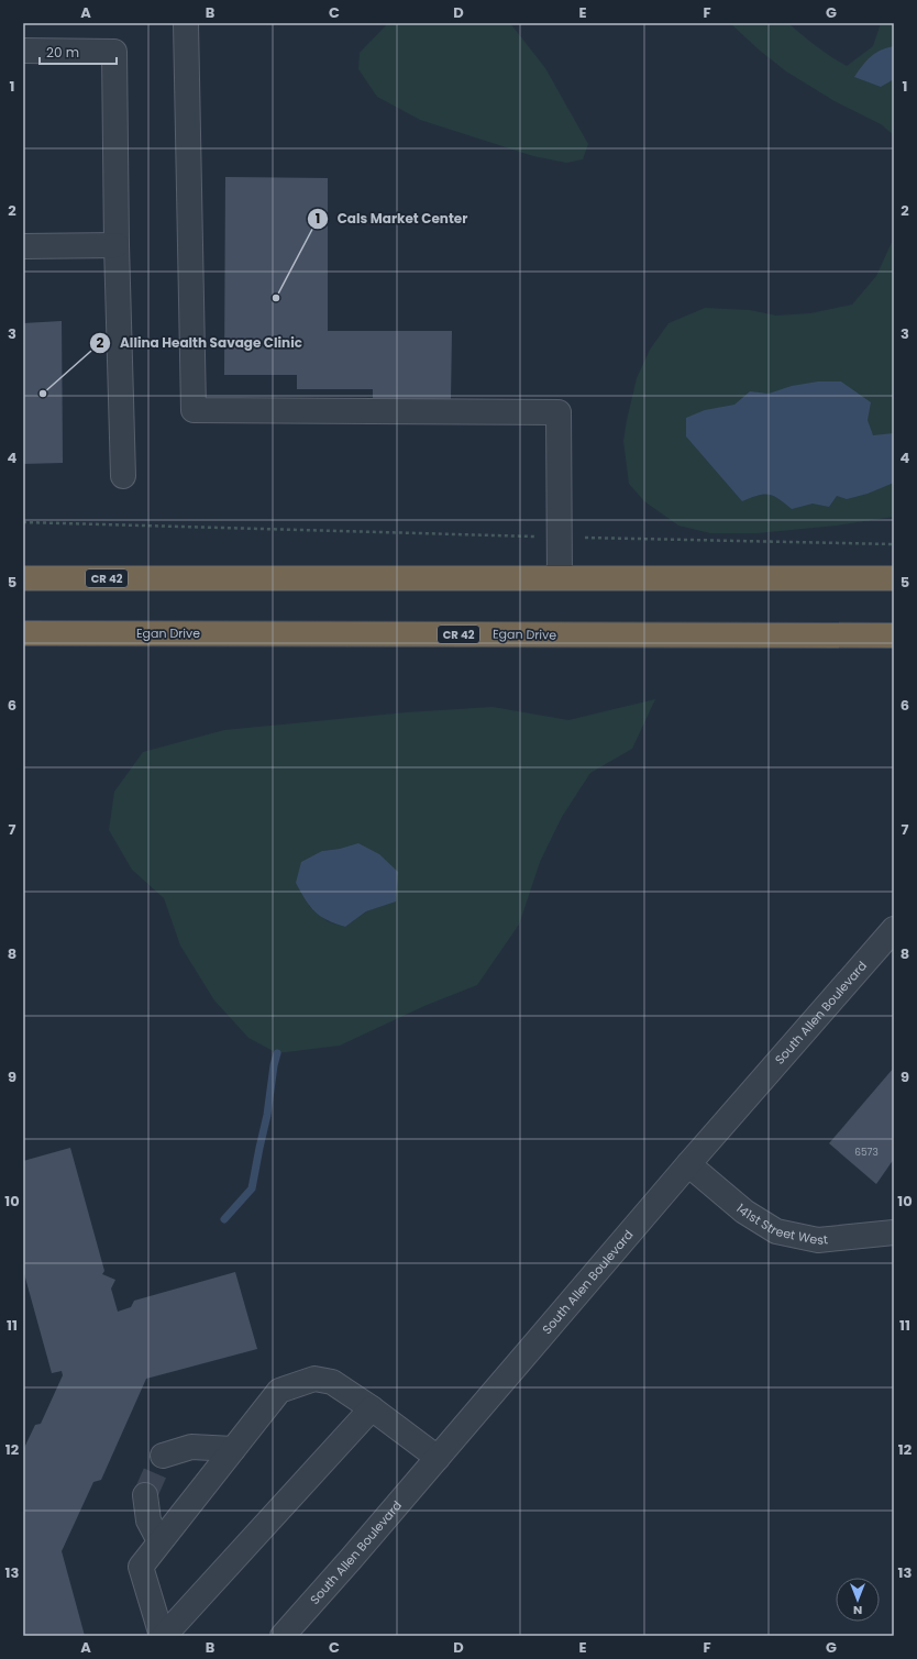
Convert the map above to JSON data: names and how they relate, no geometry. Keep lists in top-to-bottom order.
{
  "streets": {
    "highway": ["CR 42", "Egan Drive"],
    "street": ["South Allen Boulevard", "141st Street West"]
  },
  "crossings": [
    ["South Allen Boulevard", "141st Street West"]
  ],
  "places": ["Cals Market Center", "Allina Health Savage Clinic"],
  "house_numbers": ["6573"],
  "scale_bar": "20 m",
  "north": "bottom",
  "grid": {
    "columns": [
      "A",
      "B",
      "C",
      "D",
      "E",
      "F",
      "G"
    ],
    "rows": [
      "1",
      "2",
      "3",
      "4",
      "5",
      "6",
      "7",
      "8",
      "9",
      "10",
      "11",
      "12",
      "13"
    ]
  }
}
